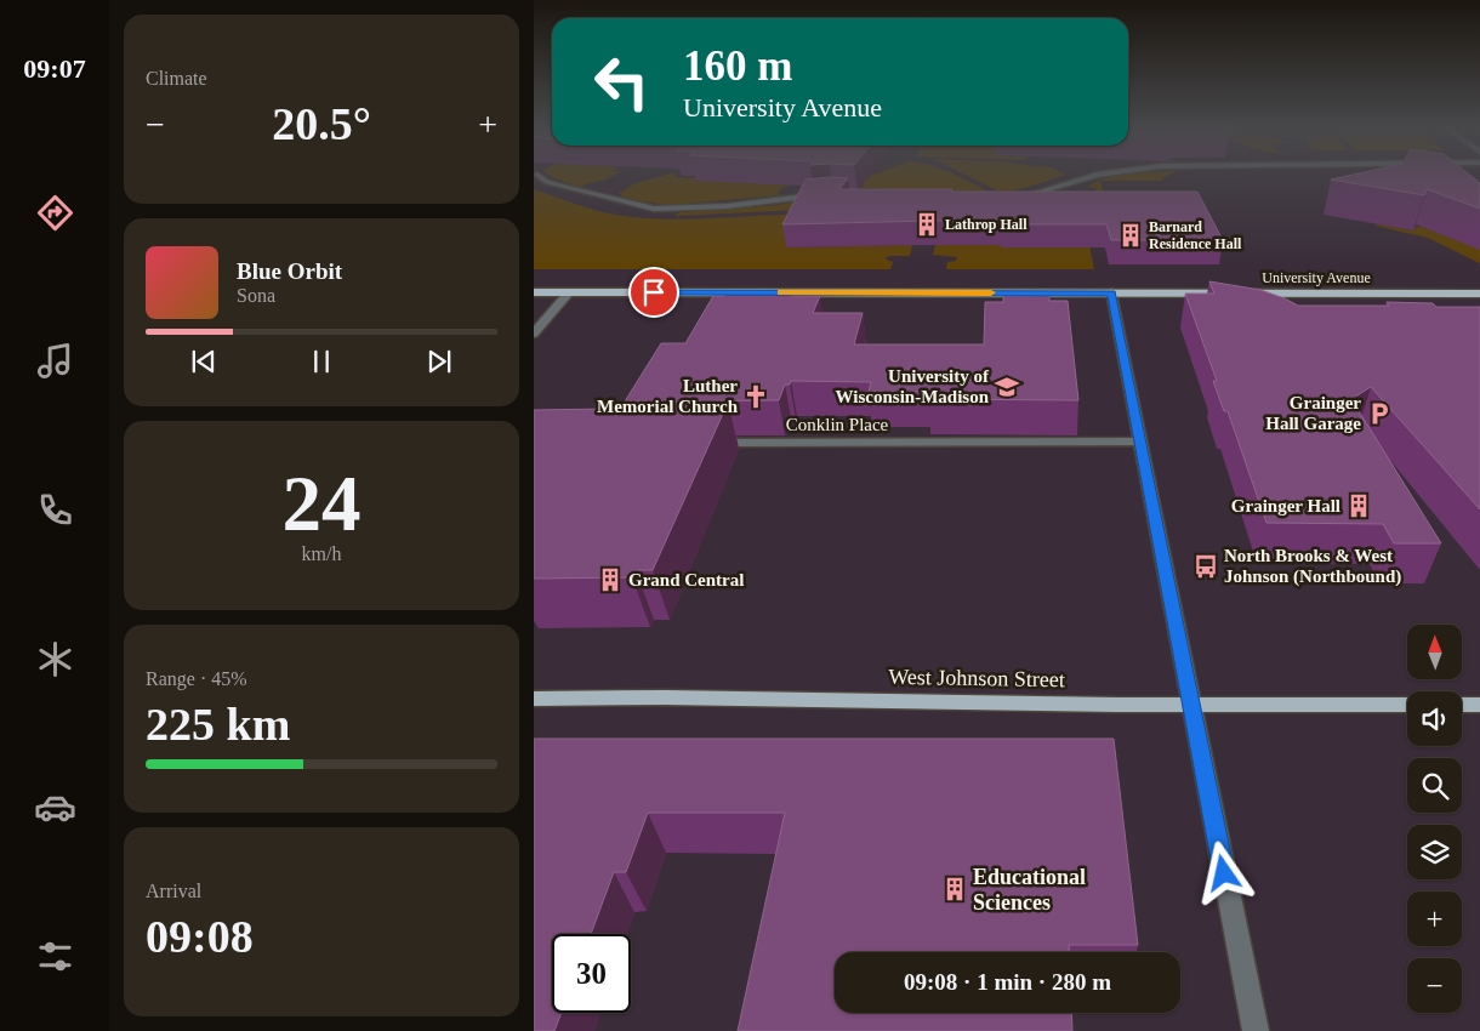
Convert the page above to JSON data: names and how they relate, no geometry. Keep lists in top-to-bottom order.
{
  "streets": {
    "main road": ["University Avenue", "West Johnson Street"],
    "street": ["Conklin Place"]
  },
  "places": {
    "building": [
      "Lathrop Hall",
      "Barnard Residence Hall",
      "Grainger Hall",
      "Grand Central",
      "Educational Sciences"
    ],
    "school or university": ["University of Wisconsin-Madison"],
    "church": ["Luther Memorial Church"],
    "parking": ["Grainger Hall Garage"],
    "bus stop": ["North Brooks & West Johnson (Northbound)"]
  },
  "north": "top",
  "page": {
    "tabs": "09:07",
    "tile": [
      "Climate",
      ["24", "km/h"],
      ["Range · 45%", "225 km"],
      ["Arrival", "09:08"]
    ],
    "turn": ["160 m", "University Avenue"],
    "heat": ["−", "20.5°", "+"],
    "song": ["Blue Orbit", "Sona"],
    "map_buttons": ["+", "−"],
    "limit": "30",
    "trip": "09:08 · 1 min · 280 m"
  }
}
